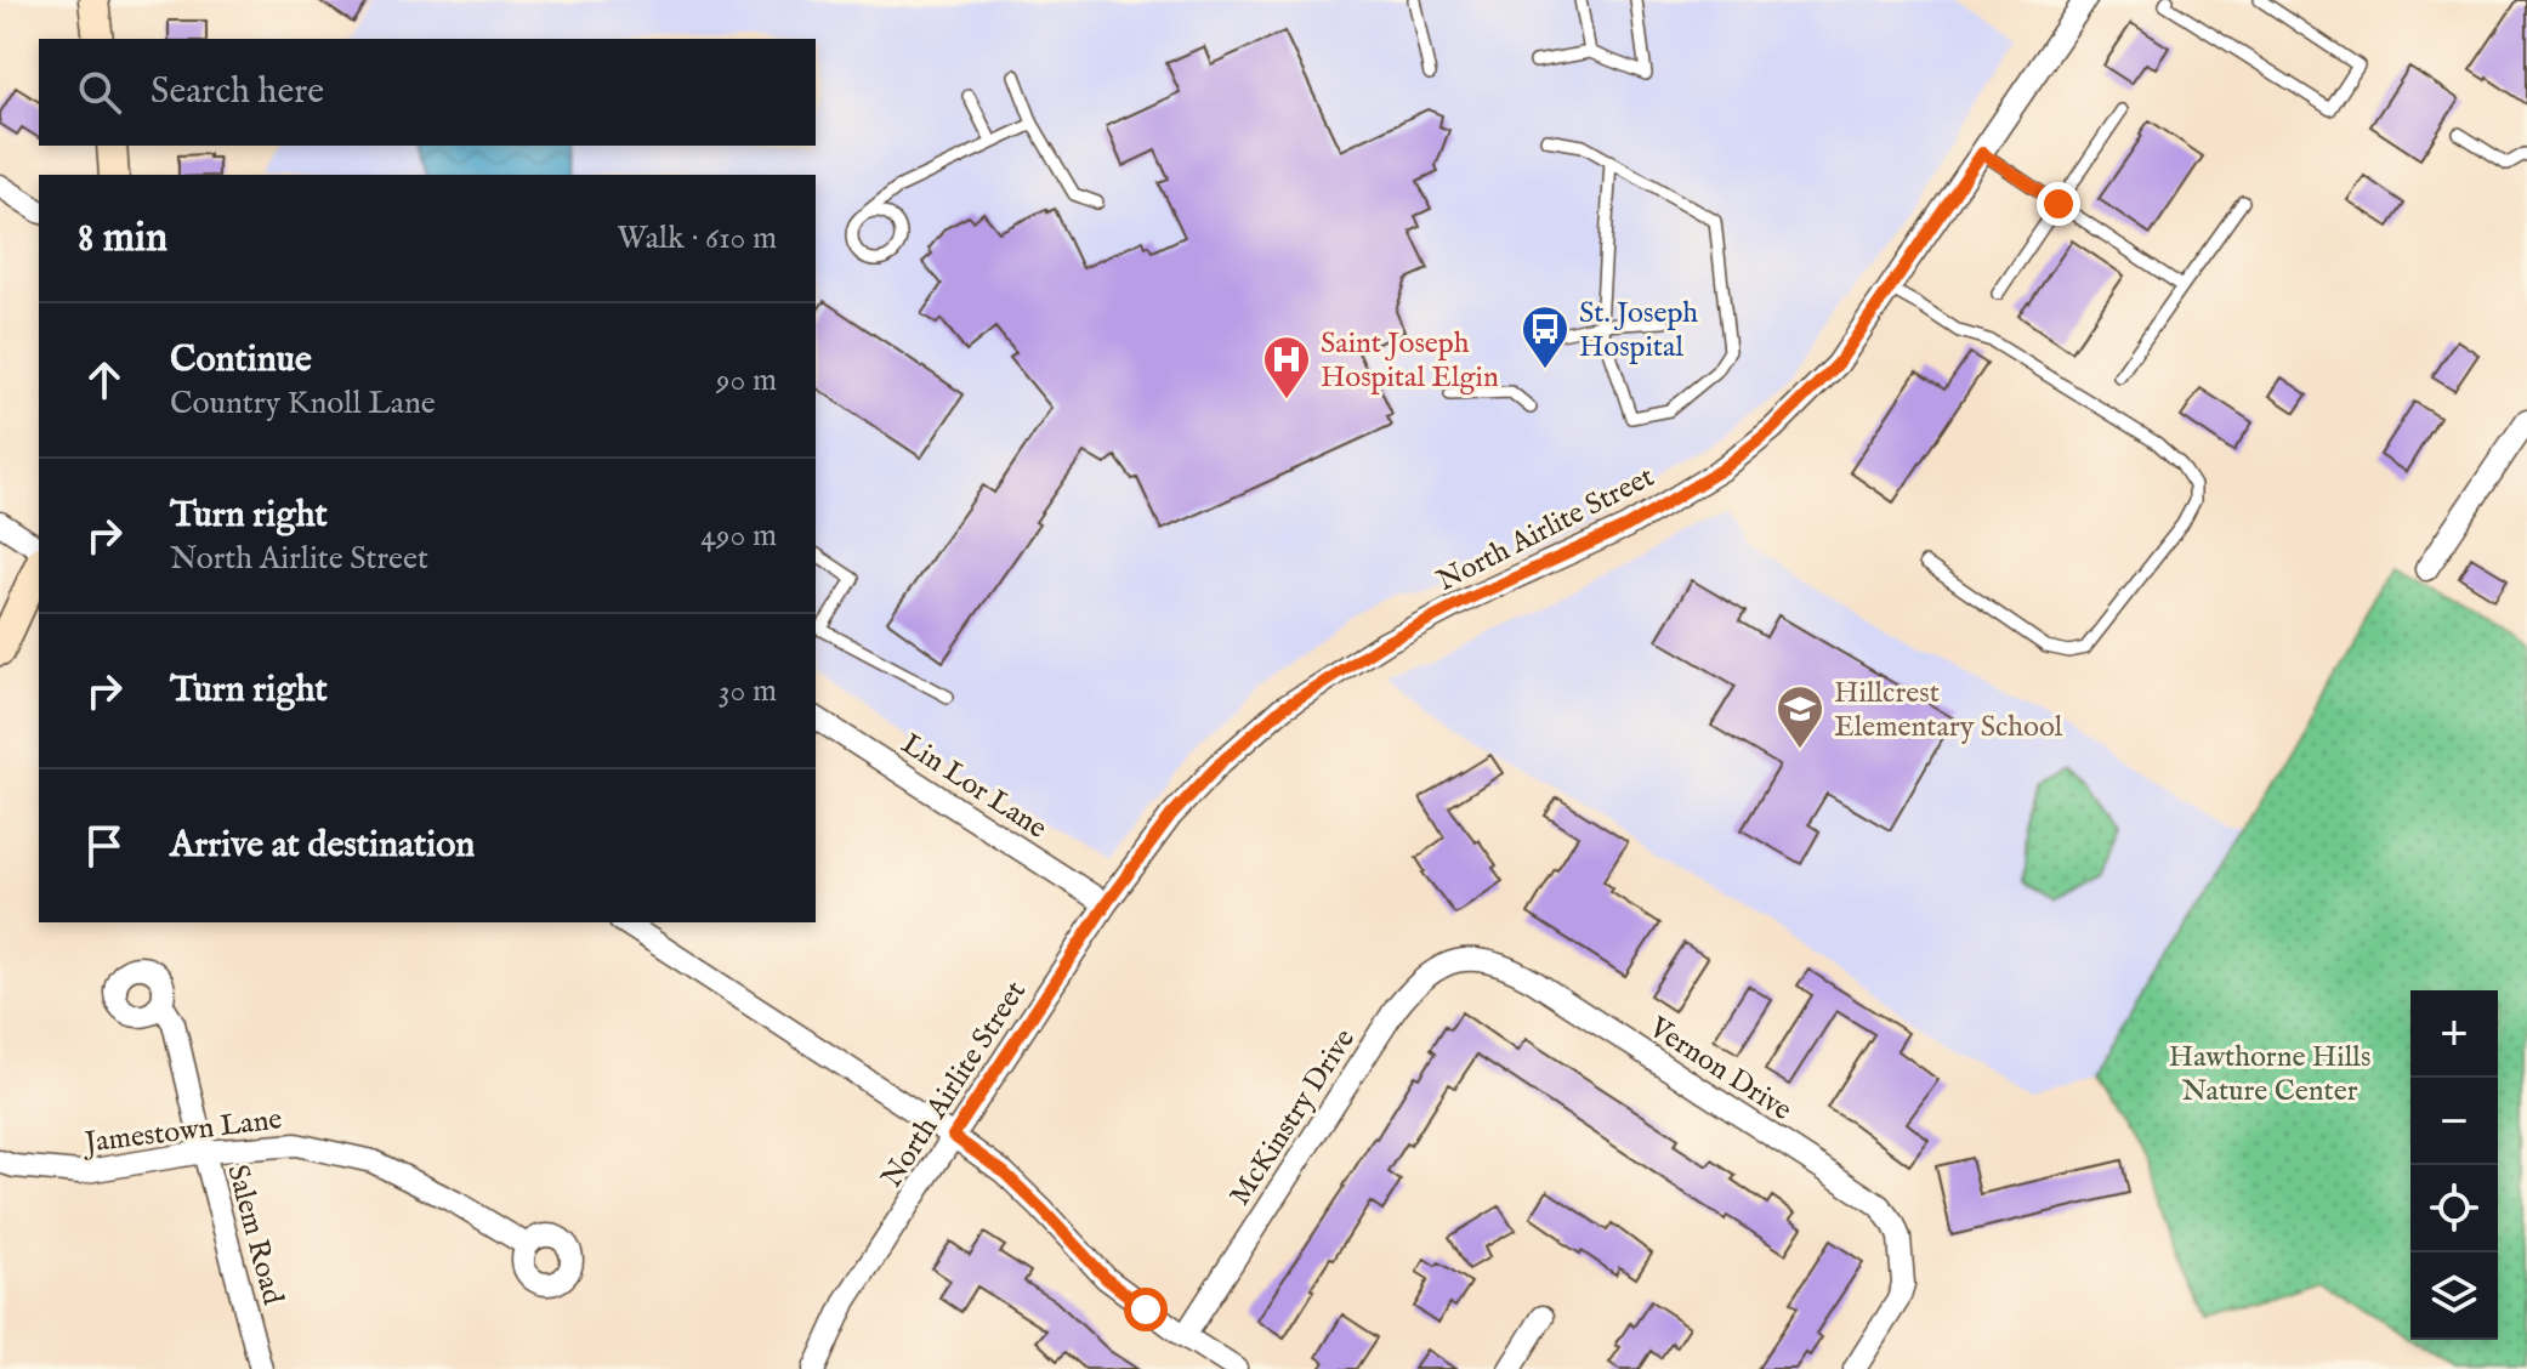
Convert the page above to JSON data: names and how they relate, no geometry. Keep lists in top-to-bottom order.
{
  "streets": {
    "street": [
      "North Airlite Street",
      "Lin Lor Lane",
      "Vernon Drive",
      "McKinstry Drive",
      "Jamestown Lane",
      "Salem Road"
    ]
  },
  "crossings": [
    ["North Airlite Street", "Lin Lor Lane"],
    ["Vernon Drive", "McKinstry Drive"],
    ["Jamestown Lane", "Salem Road"]
  ],
  "parks": ["Hawthorne Hills Nature Center"],
  "places": {
    "bus stop": ["St. Joseph Hospital"],
    "hospital": ["Saint Joseph Hospital Elgin"],
    "school or university": ["Hillcrest Elementary School"]
  },
  "page": {
    "search": "Search here",
    "heading": ["8 min", "Walk · 610 m"],
    "list": [
      ["Continue", "Country Knoll Lane", "90 m"],
      ["Turn right", "North Airlite Street", "490 m"],
      ["Turn right", "30 m"],
      "Arrive at destination"
    ],
    "map_buttons": ["+", "−"]
  }
}
